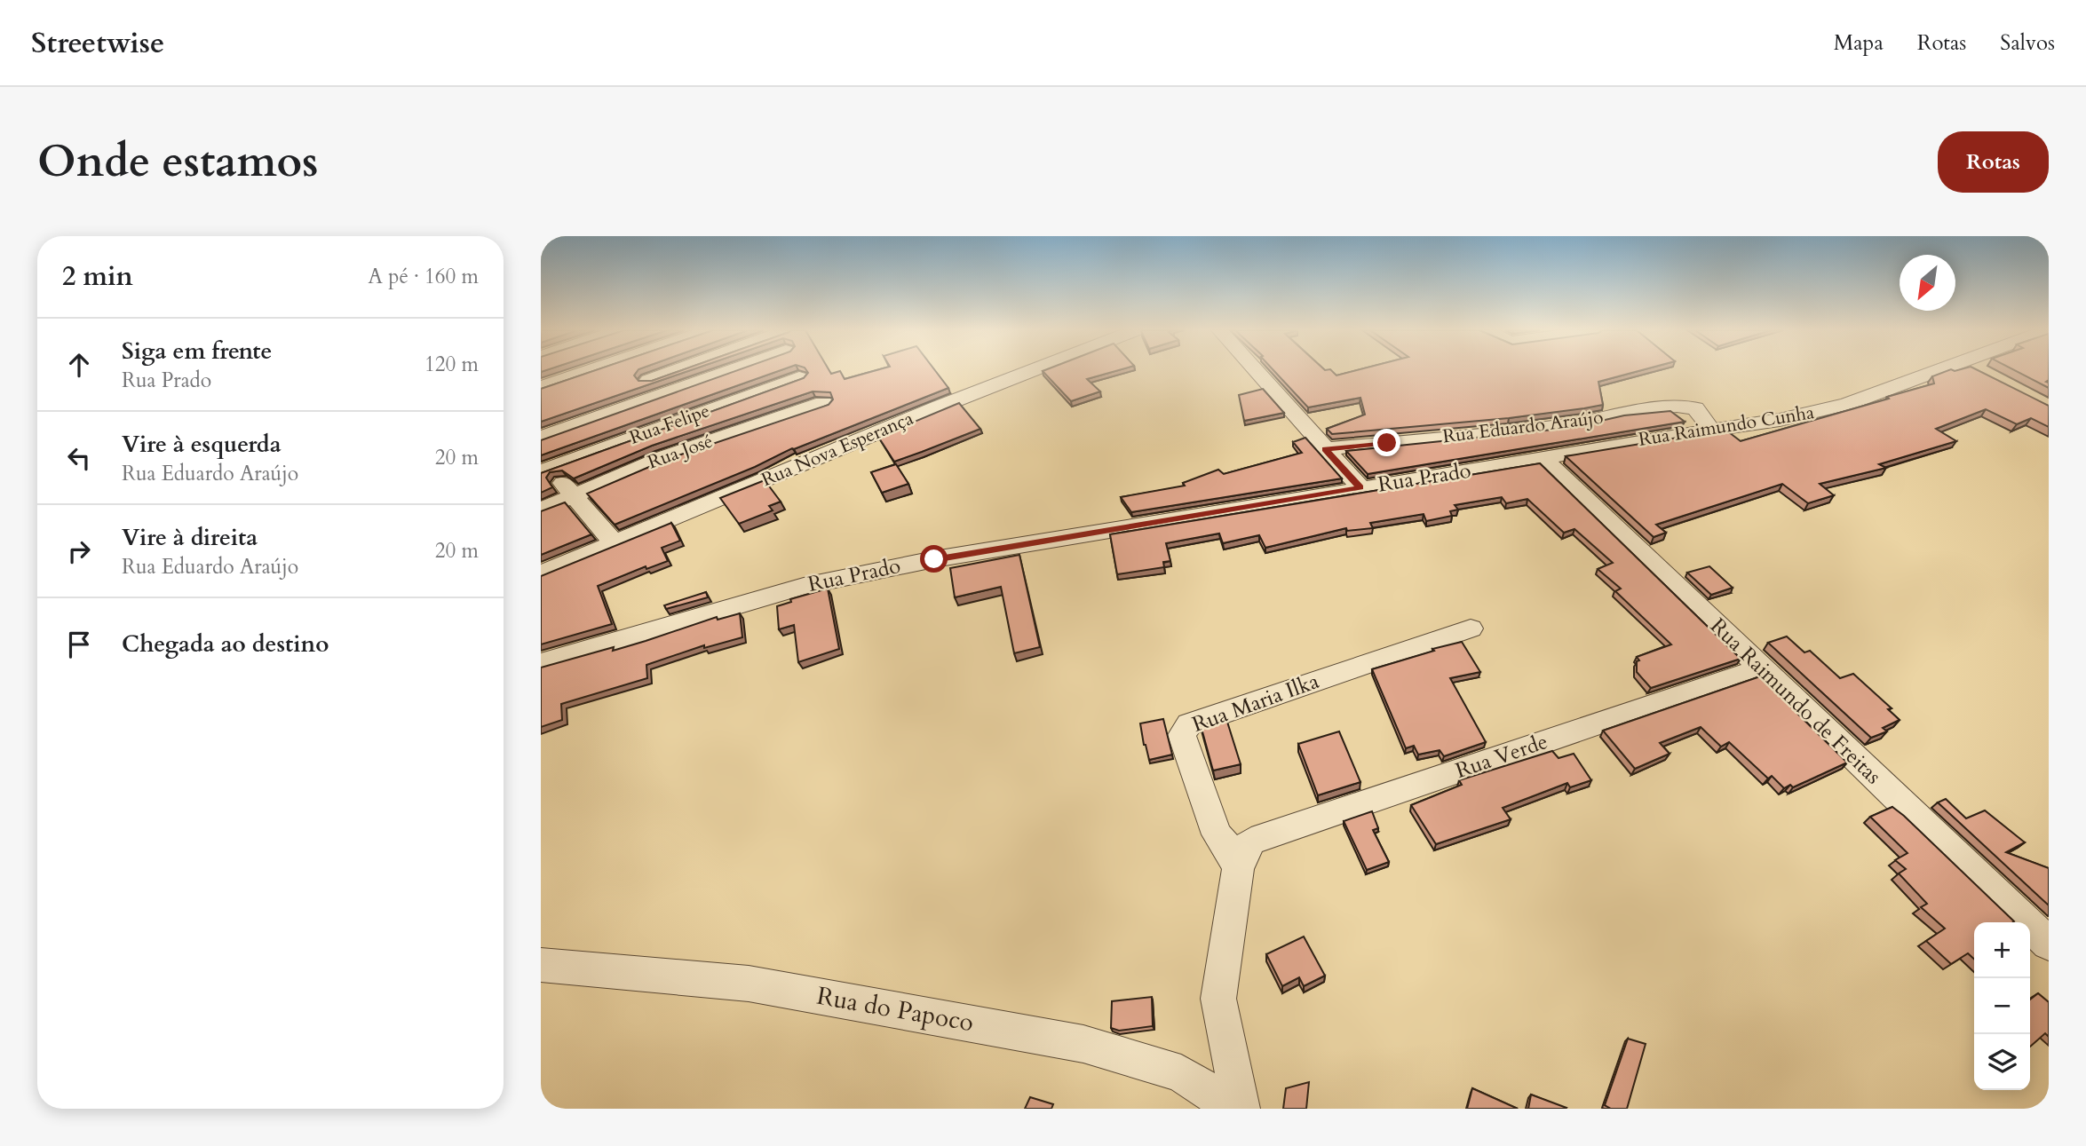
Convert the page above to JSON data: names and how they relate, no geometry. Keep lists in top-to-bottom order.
{
  "streets": {
    "street": [
      "Rua Felipe",
      "Rua Raimundo Cunha",
      "Rua Eduardo Araújo",
      "Rua Nova Esperança",
      "Rua José",
      "Rua Prado",
      "Rua Raimundo de Freitas",
      "Rua Maria Ilka",
      "Rua Verde",
      "Rua do Papoco"
    ]
  },
  "crossings": [
    ["Rua Raimundo Cunha", "Rua Eduardo Araújo"],
    ["Rua Raimundo Cunha", "Rua Prado"],
    ["Rua Raimundo Cunha", "Rua Raimundo de Freitas"],
    ["Rua Prado", "Rua Raimundo de Freitas"],
    ["Rua Raimundo de Freitas", "Rua Verde"],
    ["Rua Maria Ilka", "Rua Verde"]
  ],
  "north": "bottom left",
  "page": {
    "header": "Streetwise",
    "nav": ["Mapa", "Rotas", "Salvos"],
    "buttons": "Rotas",
    "title": "Onde estamos",
    "heading": ["2 min", "A pé · 160 m"],
    "list": [
      ["Siga em frente", "Rua Prado", "120 m"],
      ["Vire à esquerda", "Rua Eduardo Araújo", "20 m"],
      ["Vire à direita", "Rua Eduardo Araújo", "20 m"],
      "Chegada ao destino"
    ],
    "map_buttons": ["+", "−"]
  }
}
